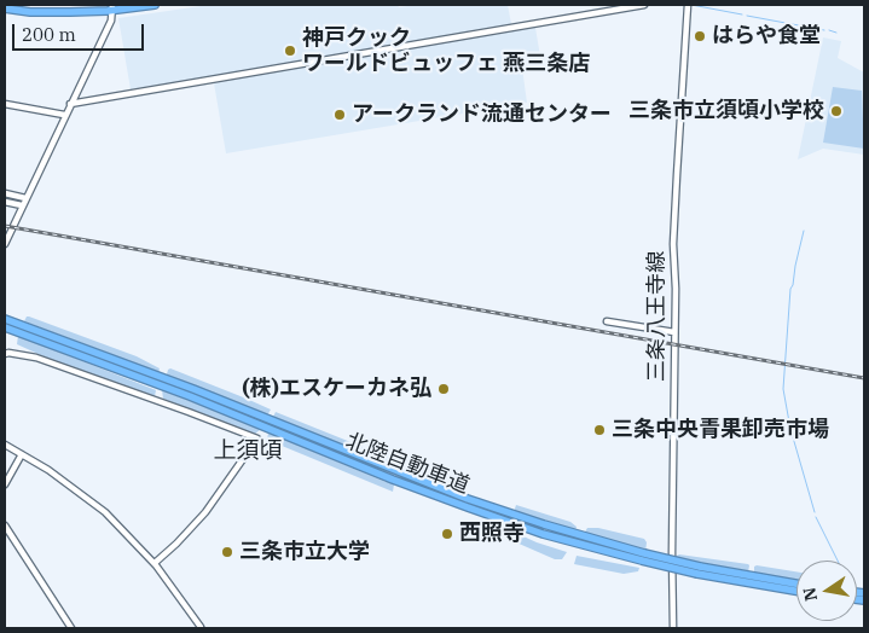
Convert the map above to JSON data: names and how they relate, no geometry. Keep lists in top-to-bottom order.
{
  "streets": {
    "highway": ["北陸自動車道"],
    "street": ["三条八王寺線"]
  },
  "districts": ["上須頃"],
  "places": [
    "はらや食堂",
    "神戸クック ワールドビュッフェ 燕三条店",
    "三条市立須頃小学校",
    "アークランド流通センター",
    "(株)エスケーカネ弘",
    "三条中央青果卸売市場",
    "西照寺",
    "三条市立大学"
  ],
  "scale_bar": "200 m",
  "north": "left"
}
